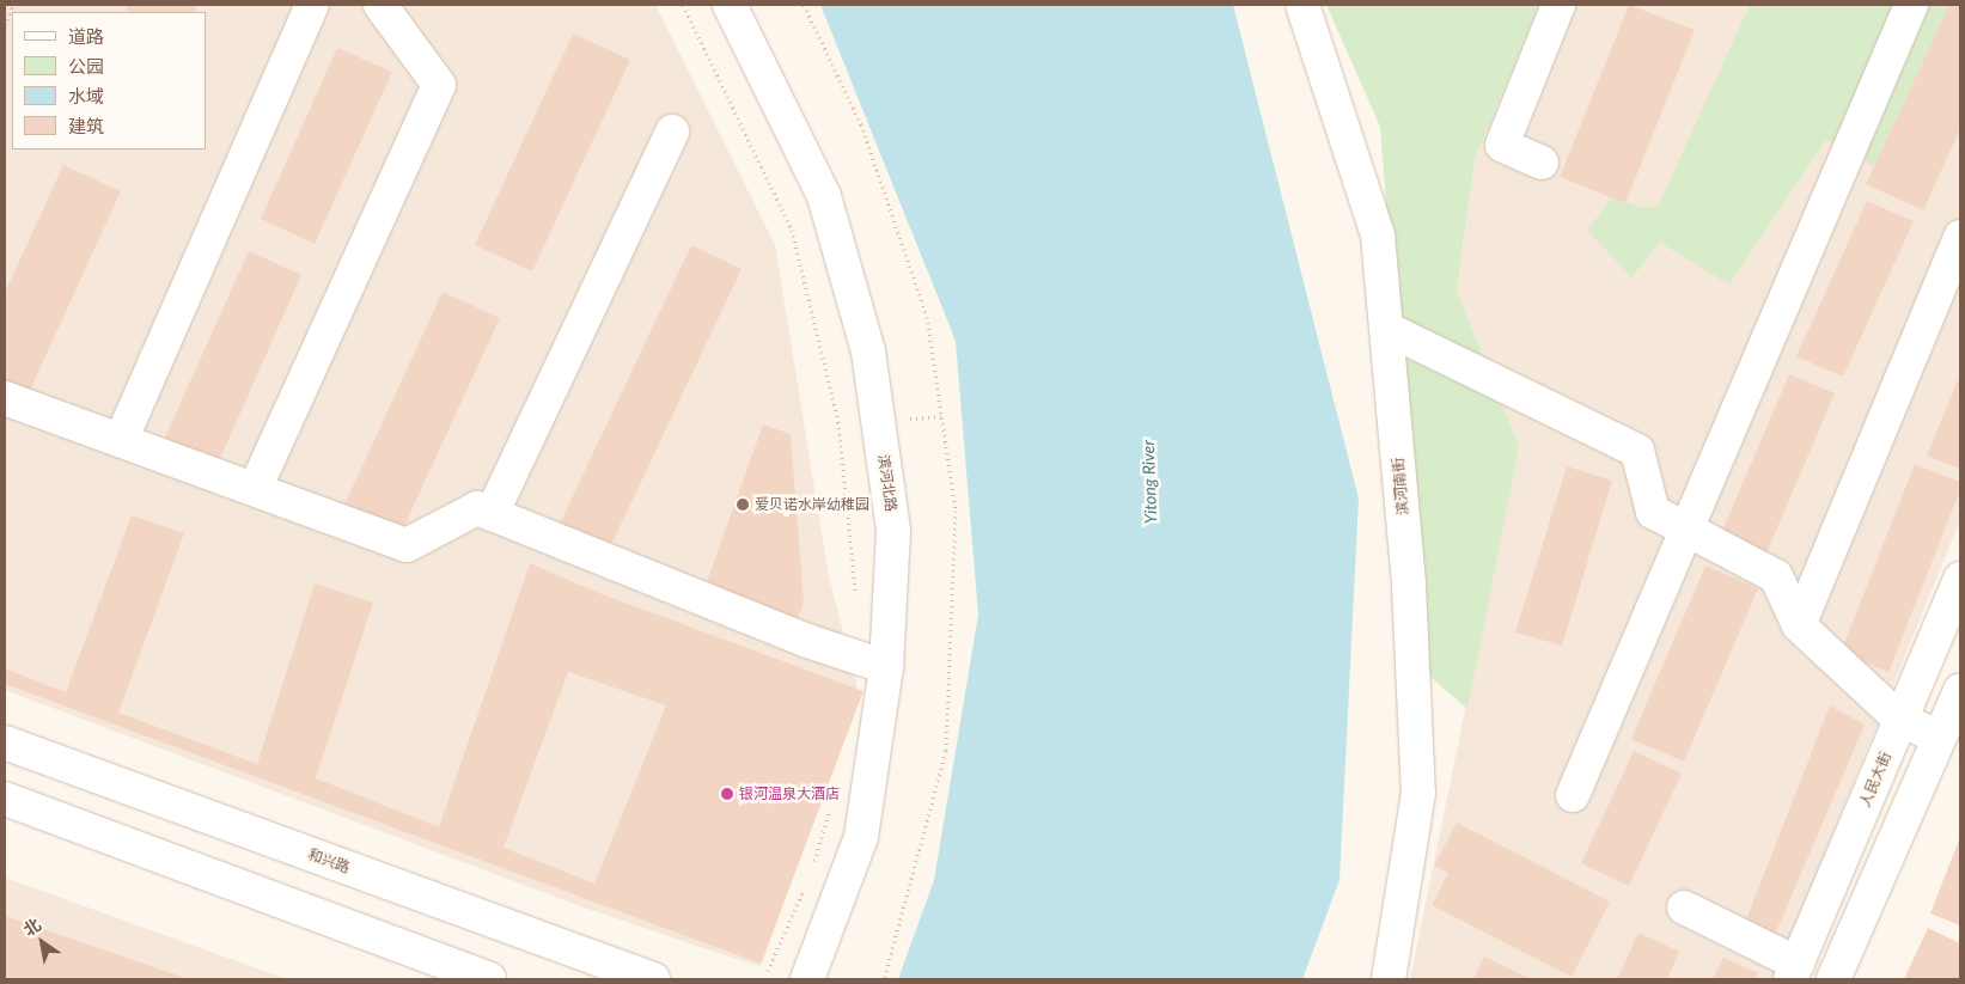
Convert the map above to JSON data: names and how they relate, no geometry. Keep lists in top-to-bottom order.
{
  "streets": {
    "street": [
      "滨河北路",
      "滨河南街",
      "人民大街",
      "和兴路"
    ]
  },
  "water": ["Yitong River"],
  "places": ["爱贝诺水岸幼稚园", "银河温泉大酒店"],
  "legend": [
    "道路",
    "公园",
    "水域",
    "建筑"
  ],
  "north": "top left"
}
